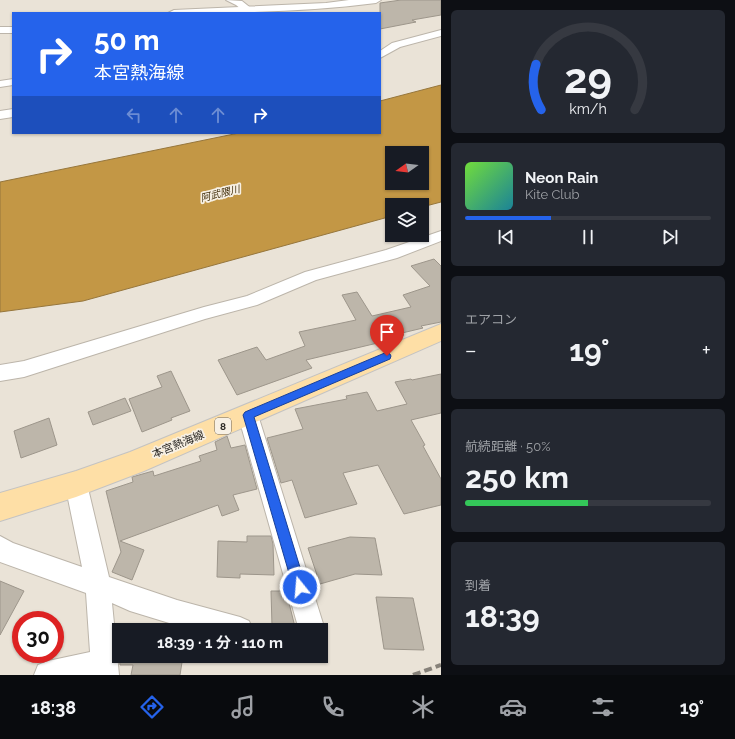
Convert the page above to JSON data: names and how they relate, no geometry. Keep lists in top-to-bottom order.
{
  "streets": {
    "main road": ["8", "本宮熱海線"]
  },
  "water": ["阿武隈川"],
  "north": "left",
  "page": {
    "turn": ["50 m", "本宮熱海線"],
    "song": ["Neon Rain", "Kite Club"],
    "tile": [
      "エアコン",
      ["航続距離 · 50%", "250 km"],
      ["到着", "18:39"]
    ],
    "heat": ["−", "19°", "+"],
    "limit": "30",
    "trip": "18:39 · 1 分 · 110 m",
    "tabs": ["18:38", "19°"],
    "gauge": ["29", "km/h"]
  }
}
